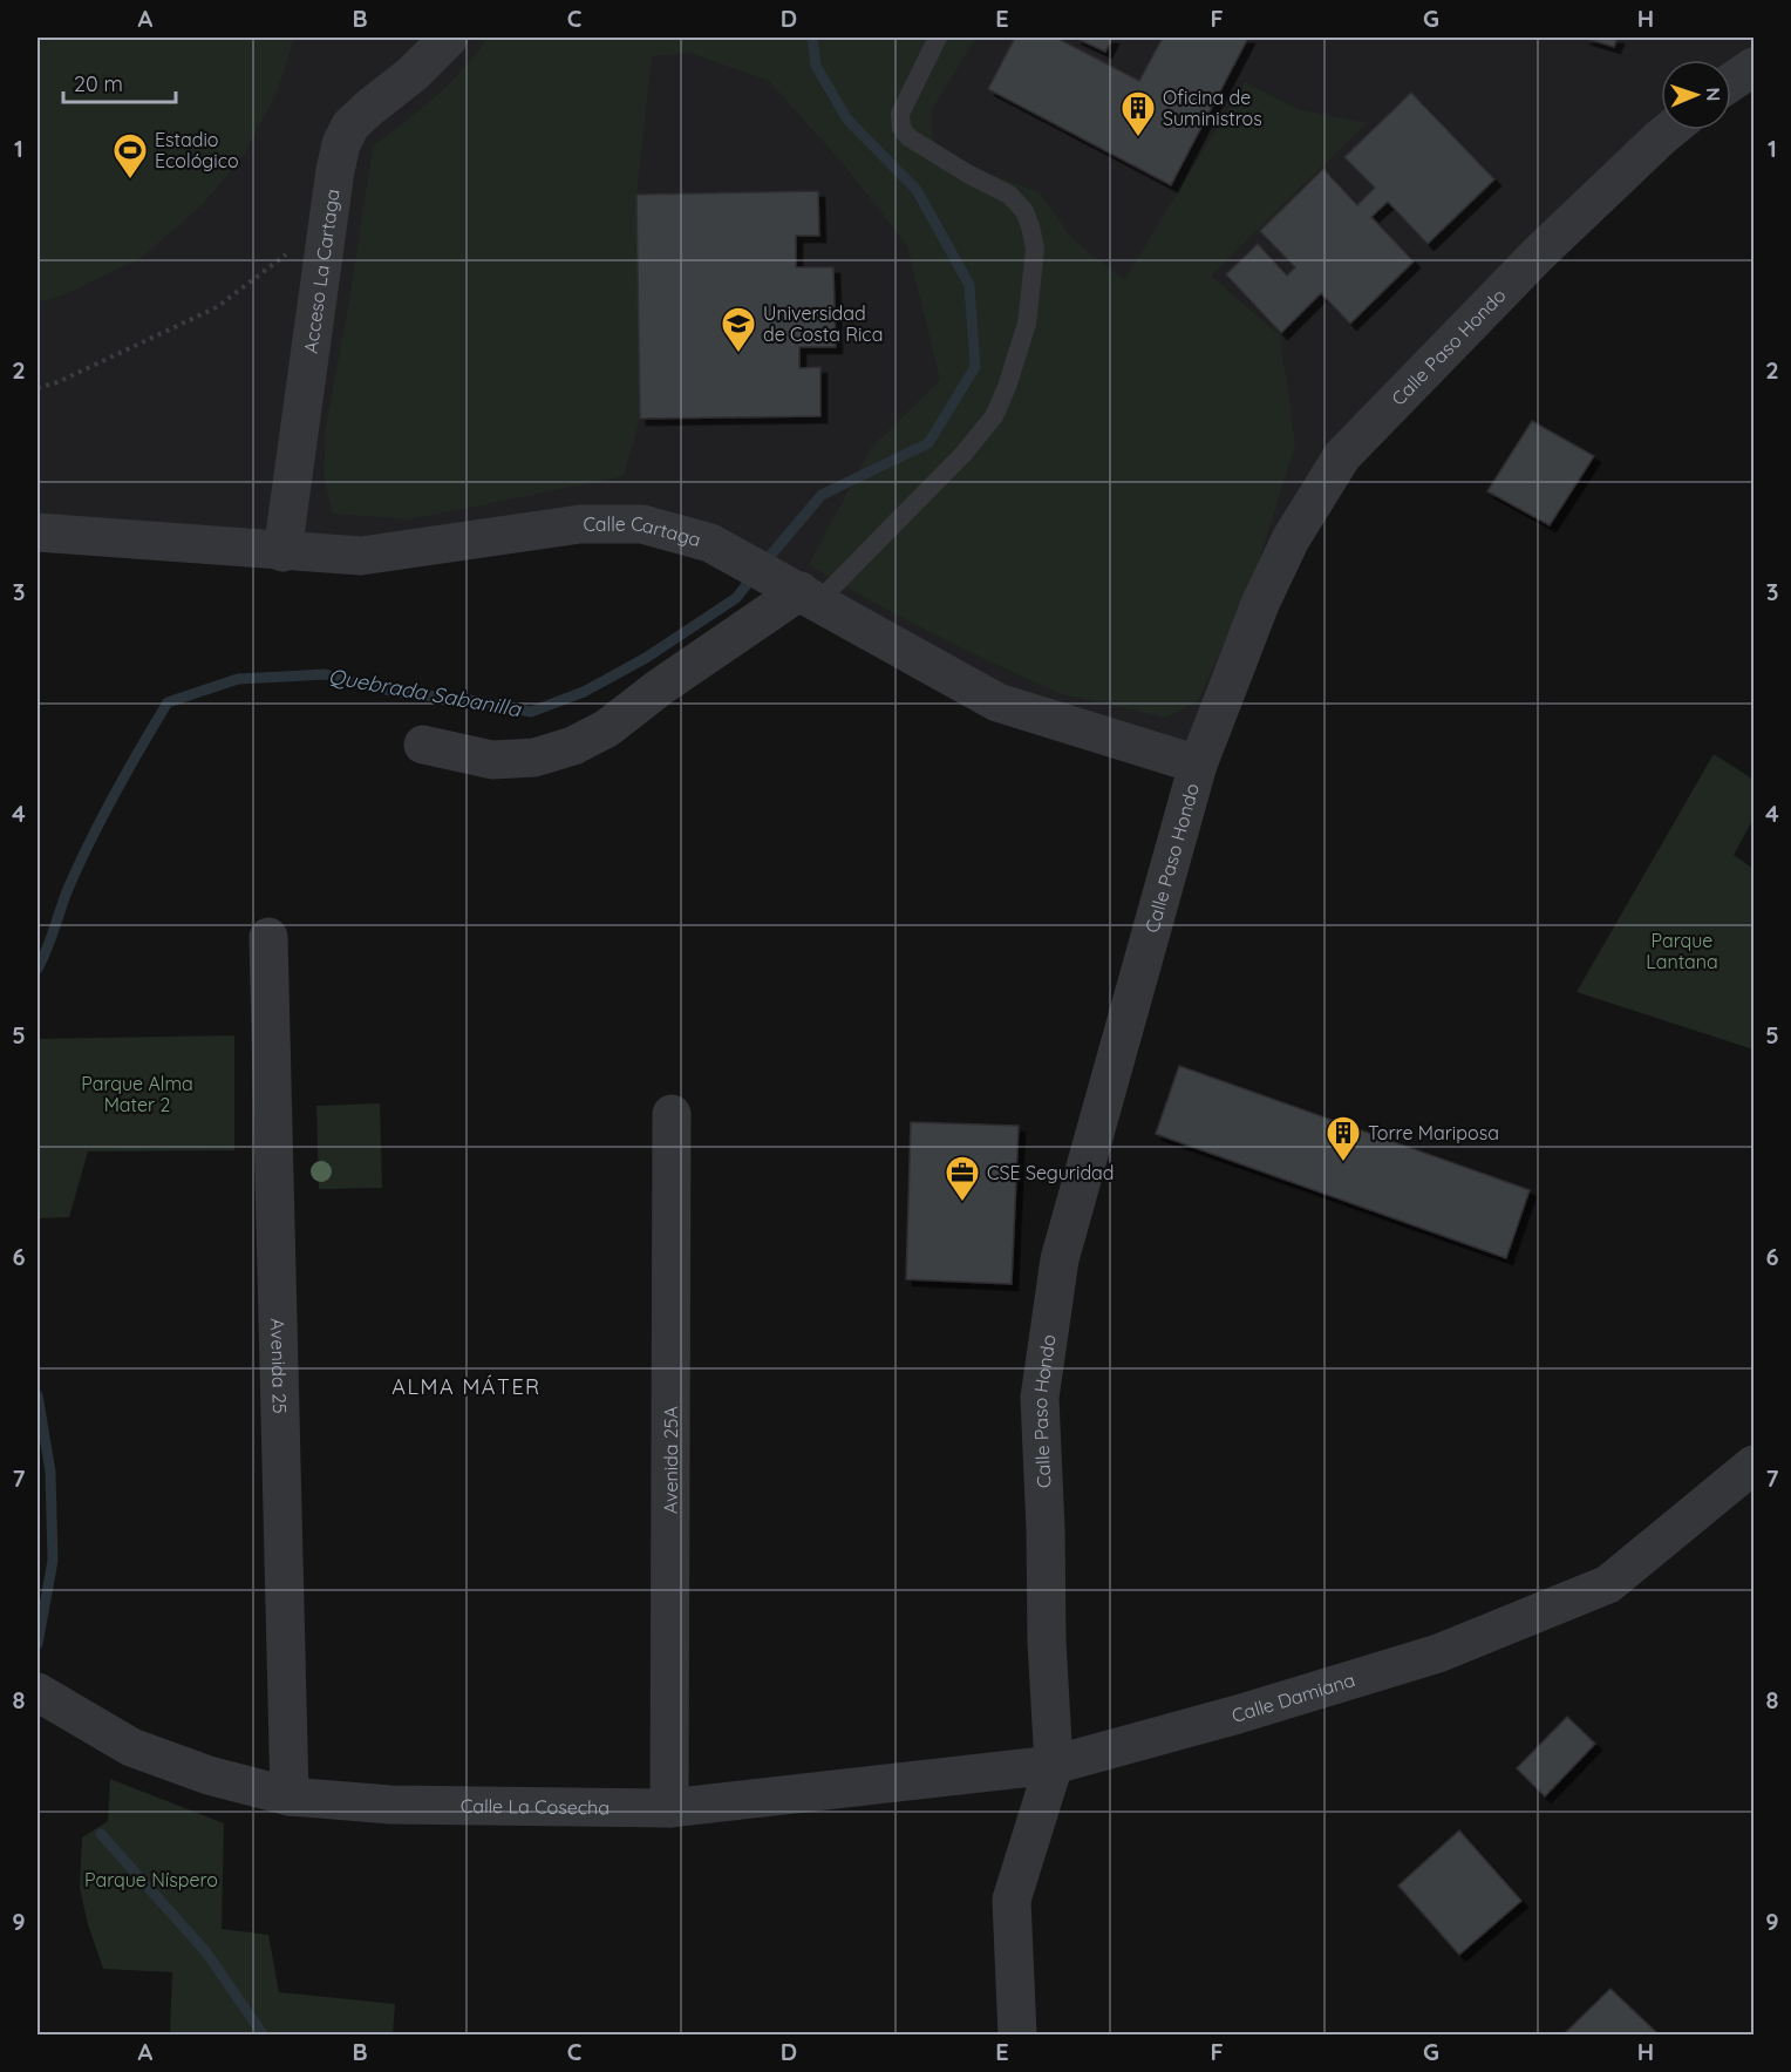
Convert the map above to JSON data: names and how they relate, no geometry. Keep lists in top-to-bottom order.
{
  "streets": {
    "street": [
      "Acceso La Cartaga",
      "Calle Paso Hondo",
      "Calle Cartaga",
      "Avenida 25",
      "Avenida 25A",
      "Calle Damiana",
      "Calle La Cosecha"
    ]
  },
  "crossings": [
    ["Acceso La Cartaga", "Calle Cartaga"],
    ["Calle Paso Hondo", "Calle Cartaga"],
    ["Calle Paso Hondo", "Calle Damiana"],
    ["Calle Paso Hondo", "Calle La Cosecha"],
    ["Avenida 25", "Calle La Cosecha"],
    ["Avenida 25A", "Calle La Cosecha"],
    ["Calle Damiana", "Calle La Cosecha"]
  ],
  "districts": ["ALMA MÁTER"],
  "water": ["Quebrada Sabanilla"],
  "parks": ["Parque Lantana", "Parque Alma Mater 2", "Parque Níspero"],
  "places": {
    "building": ["Oficina de Suministros", "Torre Mariposa"],
    "sports": ["Estadio Ecológico"],
    "school or university": ["Universidad de Costa Rica"],
    "office": ["CSE Seguridad"]
  },
  "scale_bar": "20 m",
  "north": "right",
  "grid": {
    "columns": [
      "A",
      "B",
      "C",
      "D",
      "E",
      "F",
      "G",
      "H"
    ],
    "rows": [
      "1",
      "2",
      "3",
      "4",
      "5",
      "6",
      "7",
      "8",
      "9"
    ]
  }
}
